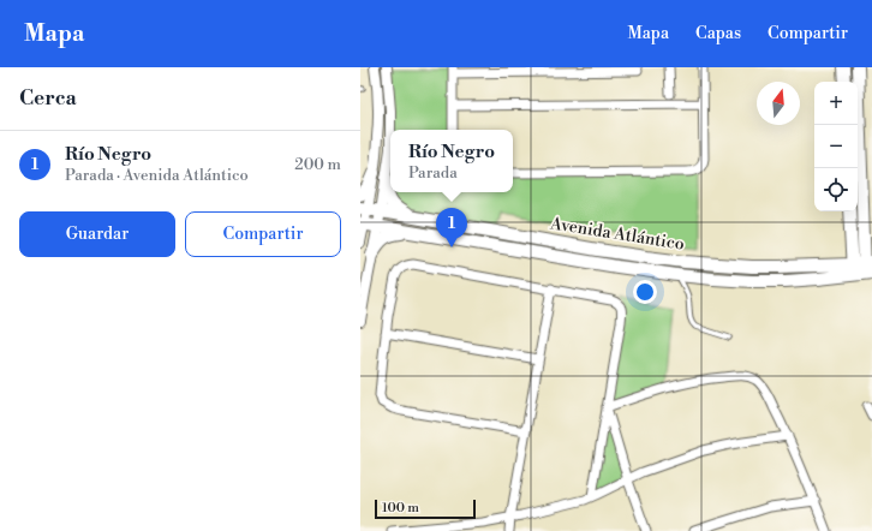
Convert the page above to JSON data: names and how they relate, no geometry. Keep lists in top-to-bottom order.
{
  "streets": {
    "main road": ["Avenida Atlántico"]
  },
  "scale_bar": "100 m",
  "north": "top",
  "page": {
    "header": "Mapa",
    "nav": ["Mapa", "Capas", "Compartir"],
    "heading": "Cerca",
    "map_buttons": ["+", "−"],
    "list": [
      {
        "mark": "1",
        "name": "Río Negro",
        "note": "Parada · Avenida Atlántico",
        "value": "200 m"
      }
    ],
    "popup": ["Río Negro", "Parada"],
    "buttons": ["Guardar", "Compartir"],
    "pins": "1",
    "scale": "100 m"
  }
}
